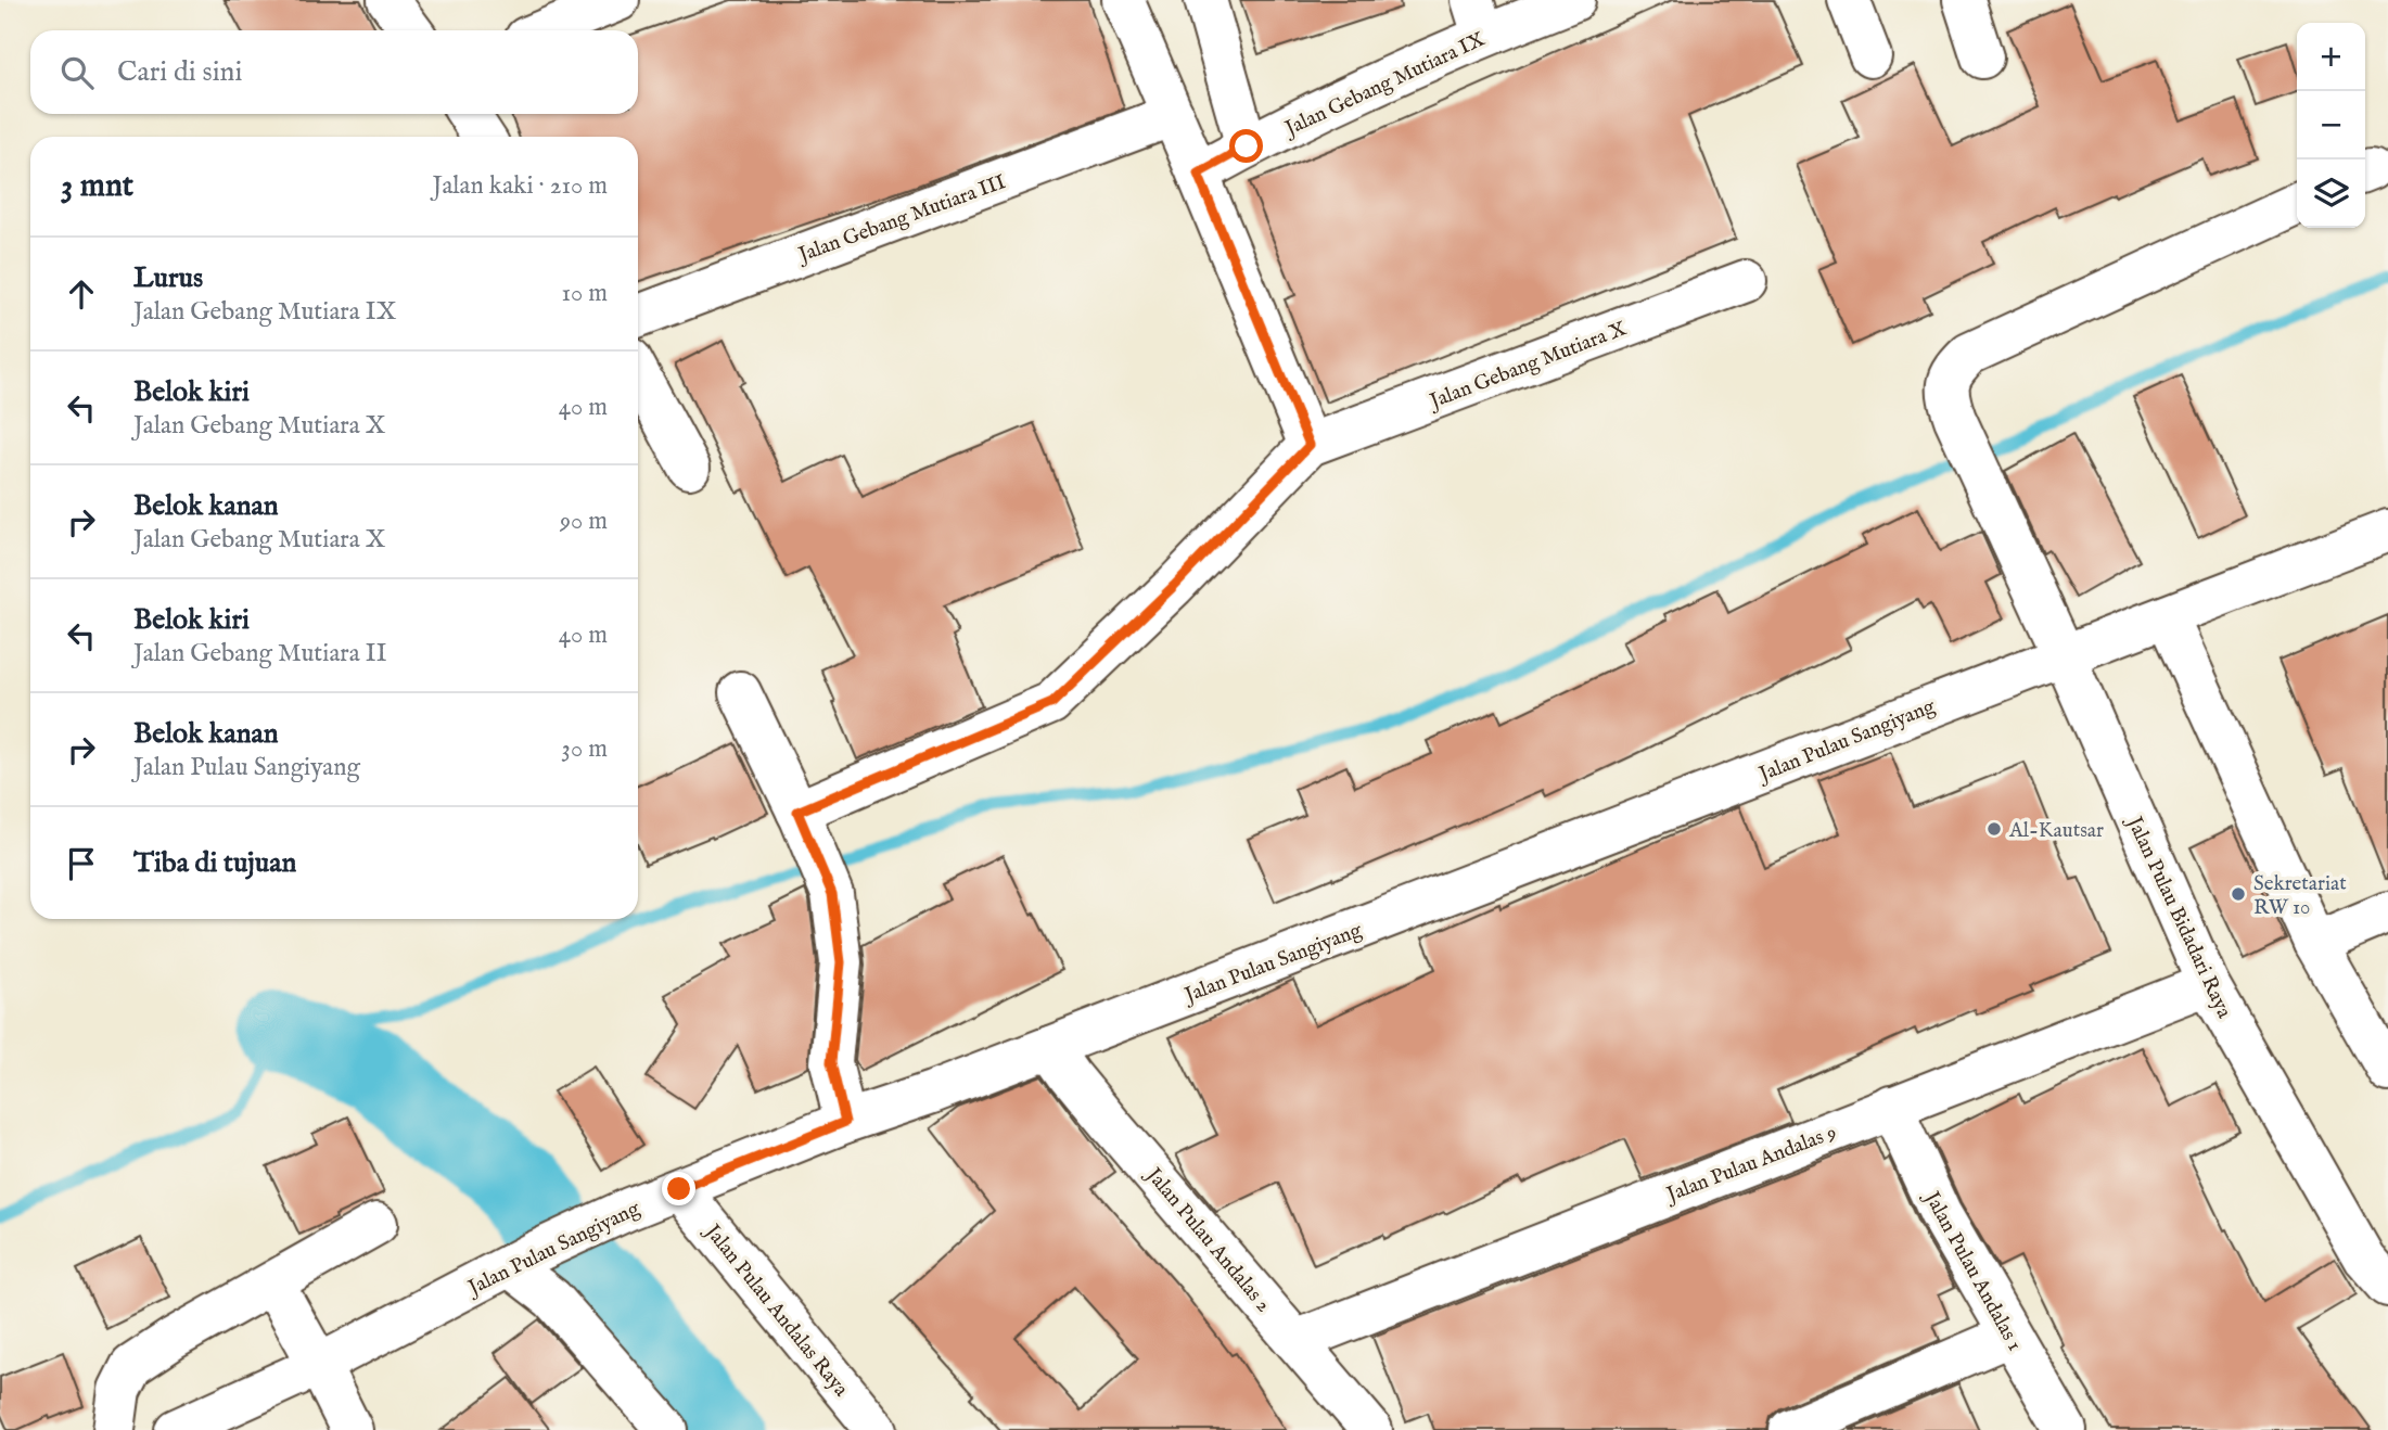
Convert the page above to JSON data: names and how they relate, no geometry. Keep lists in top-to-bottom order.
{
  "streets": {
    "street": [
      "Jalan Gebang Mutiara IX",
      "Jalan Gebang Mutiara III",
      "Jalan Gebang Mutiara X",
      "Jalan Pulau Sangiyang",
      "Jalan Pulau Bidadari Raya",
      "Jalan Pulau Andalas 9",
      "Jalan Pulau Andalas 2",
      "Jalan Pulau Andalas 1",
      "Jalan Pulau Andalas Raya"
    ]
  },
  "crossings": [
    ["Jalan Pulau Sangiyang", "Jalan Pulau Bidadari Raya"],
    ["Jalan Pulau Sangiyang", "Jalan Pulau Andalas 2"],
    ["Jalan Pulau Sangiyang", "Jalan Pulau Andalas Raya"],
    ["Jalan Pulau Bidadari Raya", "Jalan Pulau Andalas 9"],
    ["Jalan Pulau Andalas 9", "Jalan Pulau Andalas 2"],
    ["Jalan Pulau Andalas 9", "Jalan Pulau Andalas 1"]
  ],
  "places": ["Al-Kautsar", "Sekretariat RW 10"],
  "page": {
    "map_buttons": ["+", "−"],
    "search": "Cari di sini",
    "heading": ["3 mnt", "Jalan kaki · 210 m"],
    "list": [
      ["Lurus", "Jalan Gebang Mutiara IX", "10 m"],
      ["Belok kiri", "Jalan Gebang Mutiara X", "40 m"],
      ["Belok kanan", "Jalan Gebang Mutiara X", "90 m"],
      ["Belok kiri", "Jalan Gebang Mutiara II", "40 m"],
      ["Belok kanan", "Jalan Pulau Sangiyang", "30 m"],
      "Tiba di tujuan"
    ]
  }
}
